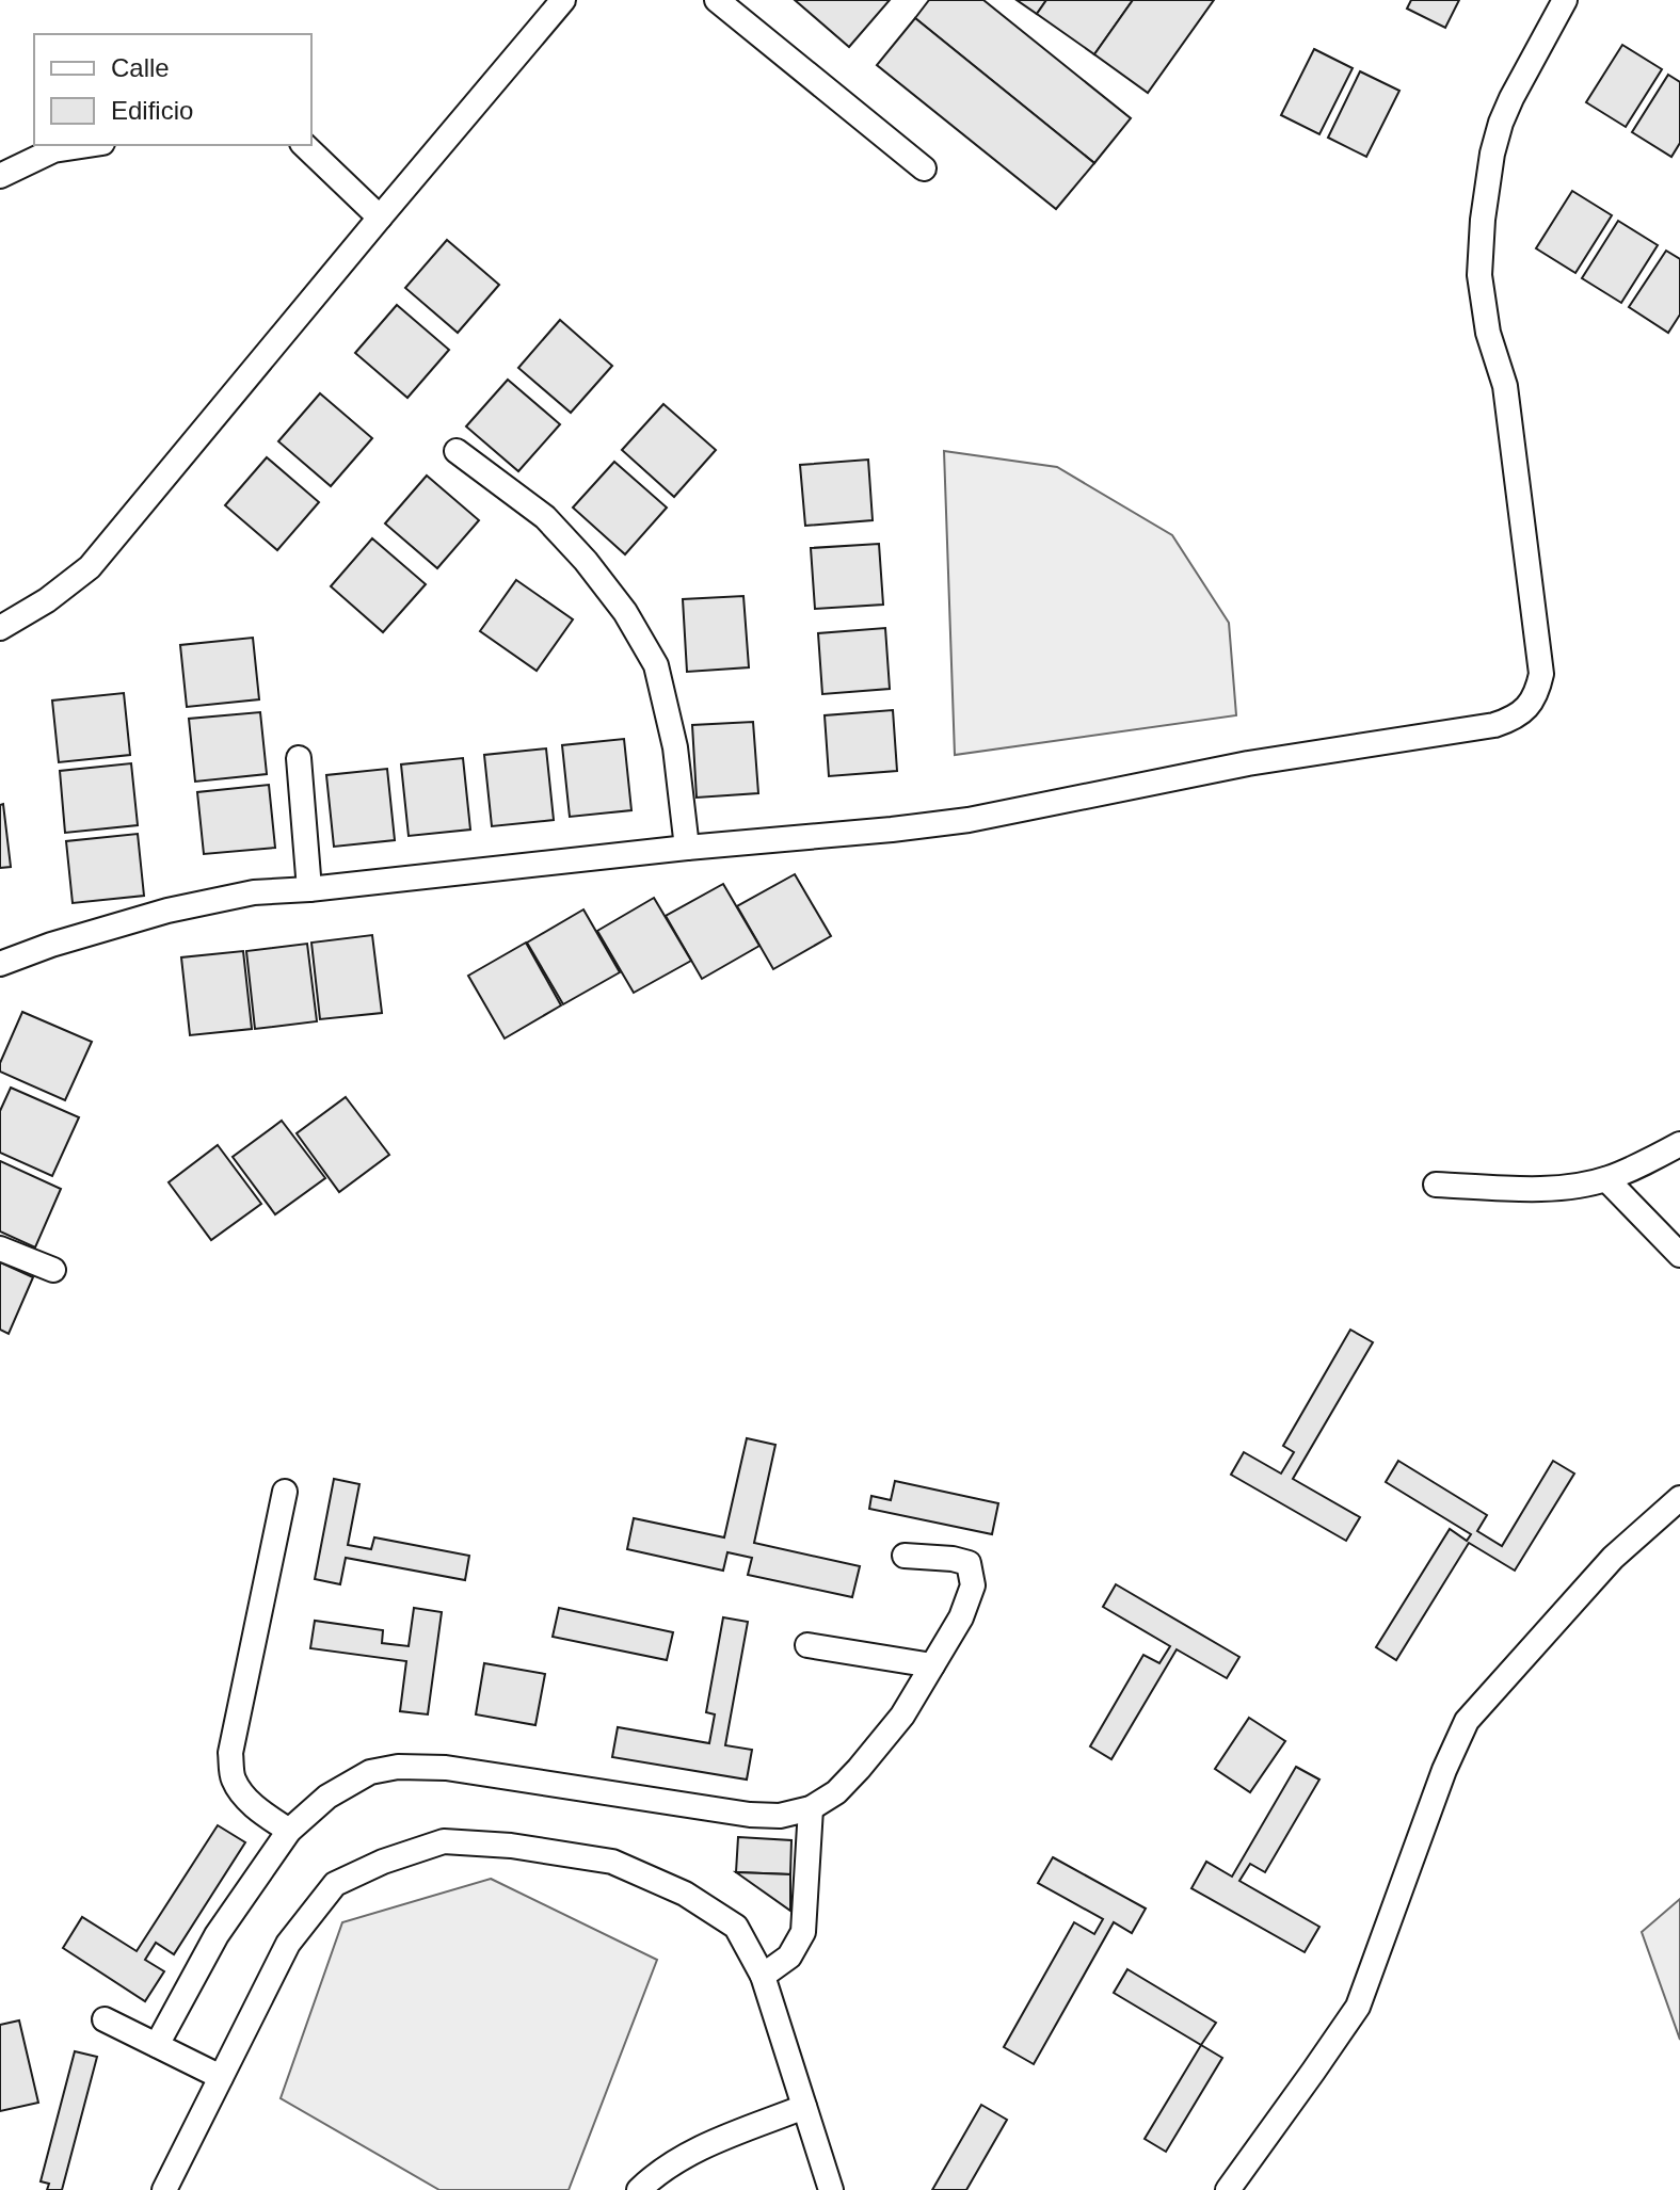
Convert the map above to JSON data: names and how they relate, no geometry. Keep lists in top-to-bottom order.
{
  "legend": ["Calle", "Edificio"]
}
